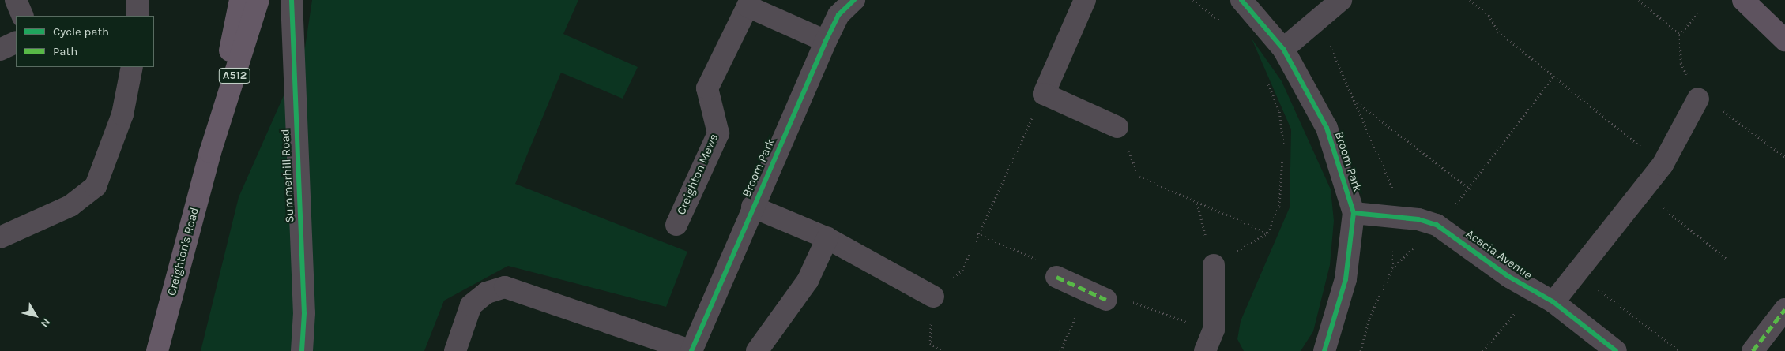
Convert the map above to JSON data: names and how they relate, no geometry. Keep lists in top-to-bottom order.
{
  "streets": {
    "highway": ["A512", "Creighton's Road"],
    "street": [
      "Broom Park",
      "Creighton Mews",
      "Summerhill Road",
      "Acacia Avenue"
    ]
  },
  "crossings": [
    ["Broom Park", "Creighton Mews"],
    ["Broom Park", "Acacia Avenue"]
  ],
  "legend": ["Cycle path", "Path"],
  "north": "bottom right"
}
